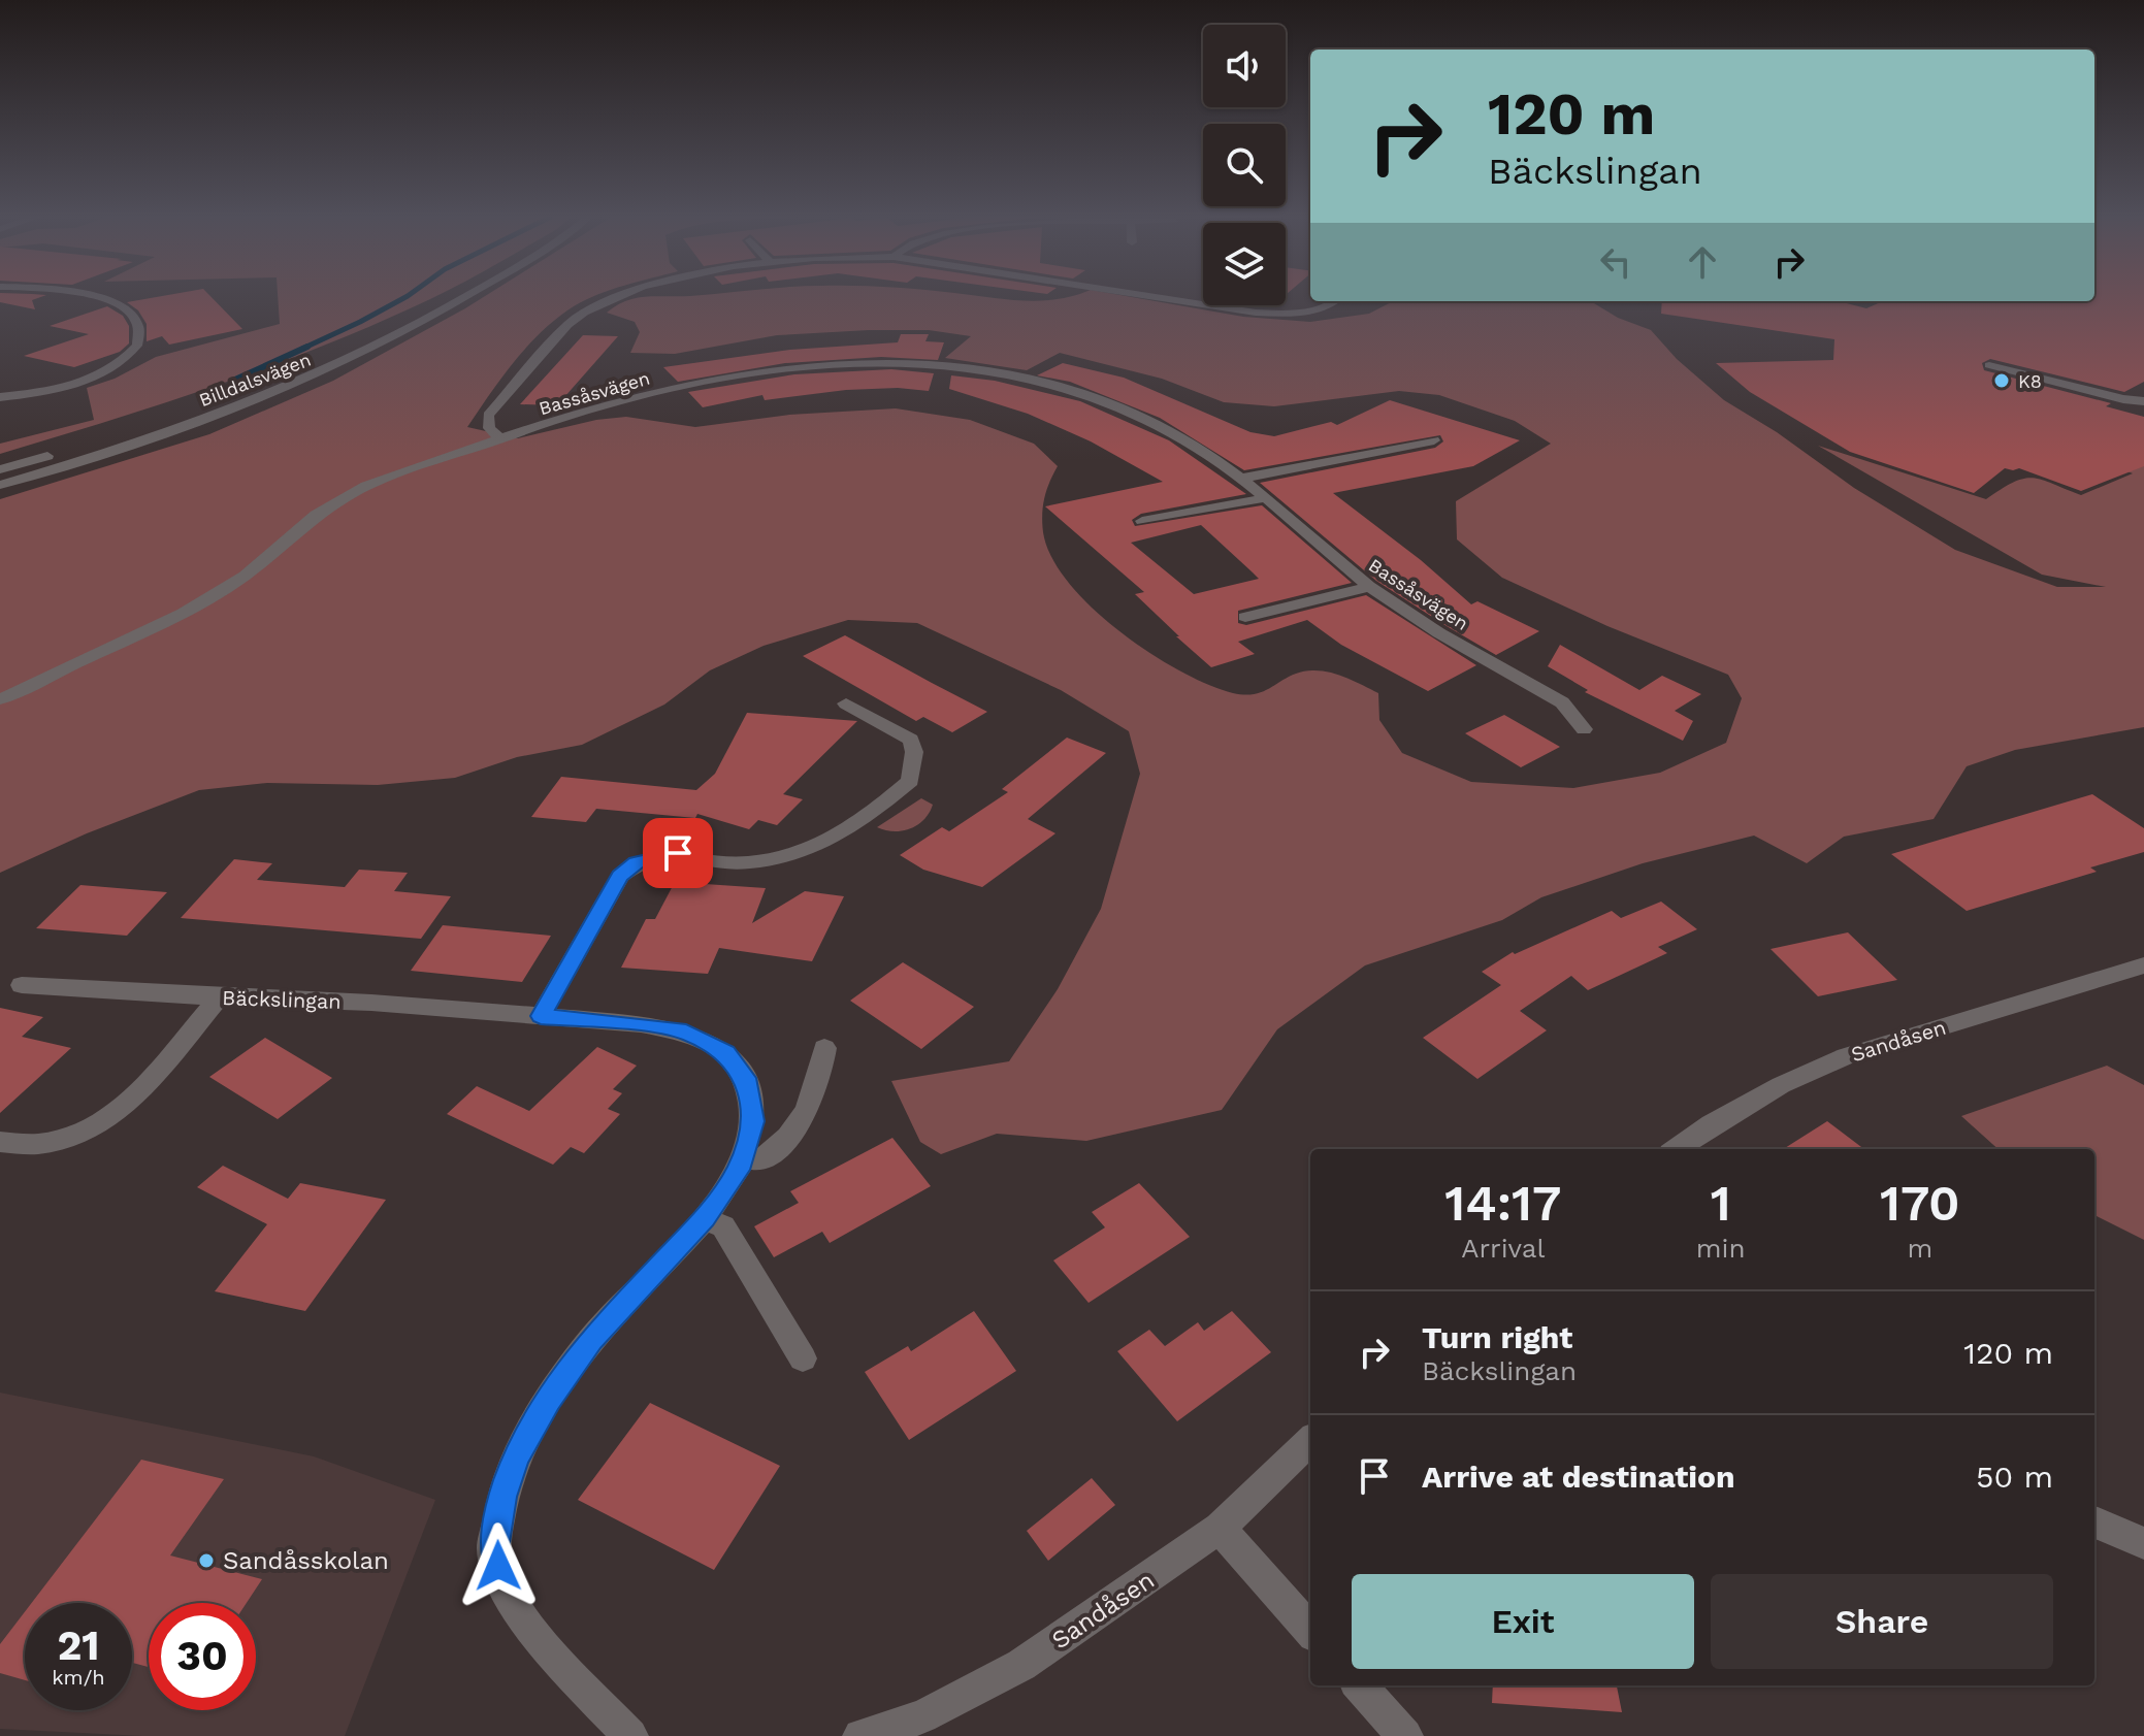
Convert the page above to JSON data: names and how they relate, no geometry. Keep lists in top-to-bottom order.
{
  "streets": {
    "street": [
      "Billdalsvägen",
      "Bassåsvägen",
      "Bäckslingan",
      "Sandåsen"
    ]
  },
  "places": ["K8", "Sandåsskolan"],
  "page": {
    "turn": ["120 m", "Bäckslingan"],
    "eta": [
      "14:17",
      "Arrival",
      "1",
      "min",
      "170",
      "m"
    ],
    "list": [
      {
        "name": "Turn right",
        "note": "Bäckslingan",
        "value": "120 m"
      },
      {
        "name": "Arrive at destination",
        "value": "50 m"
      }
    ],
    "buttons": ["Exit", "Share"],
    "speed": "21 km/h",
    "limit": "30"
  }
}
